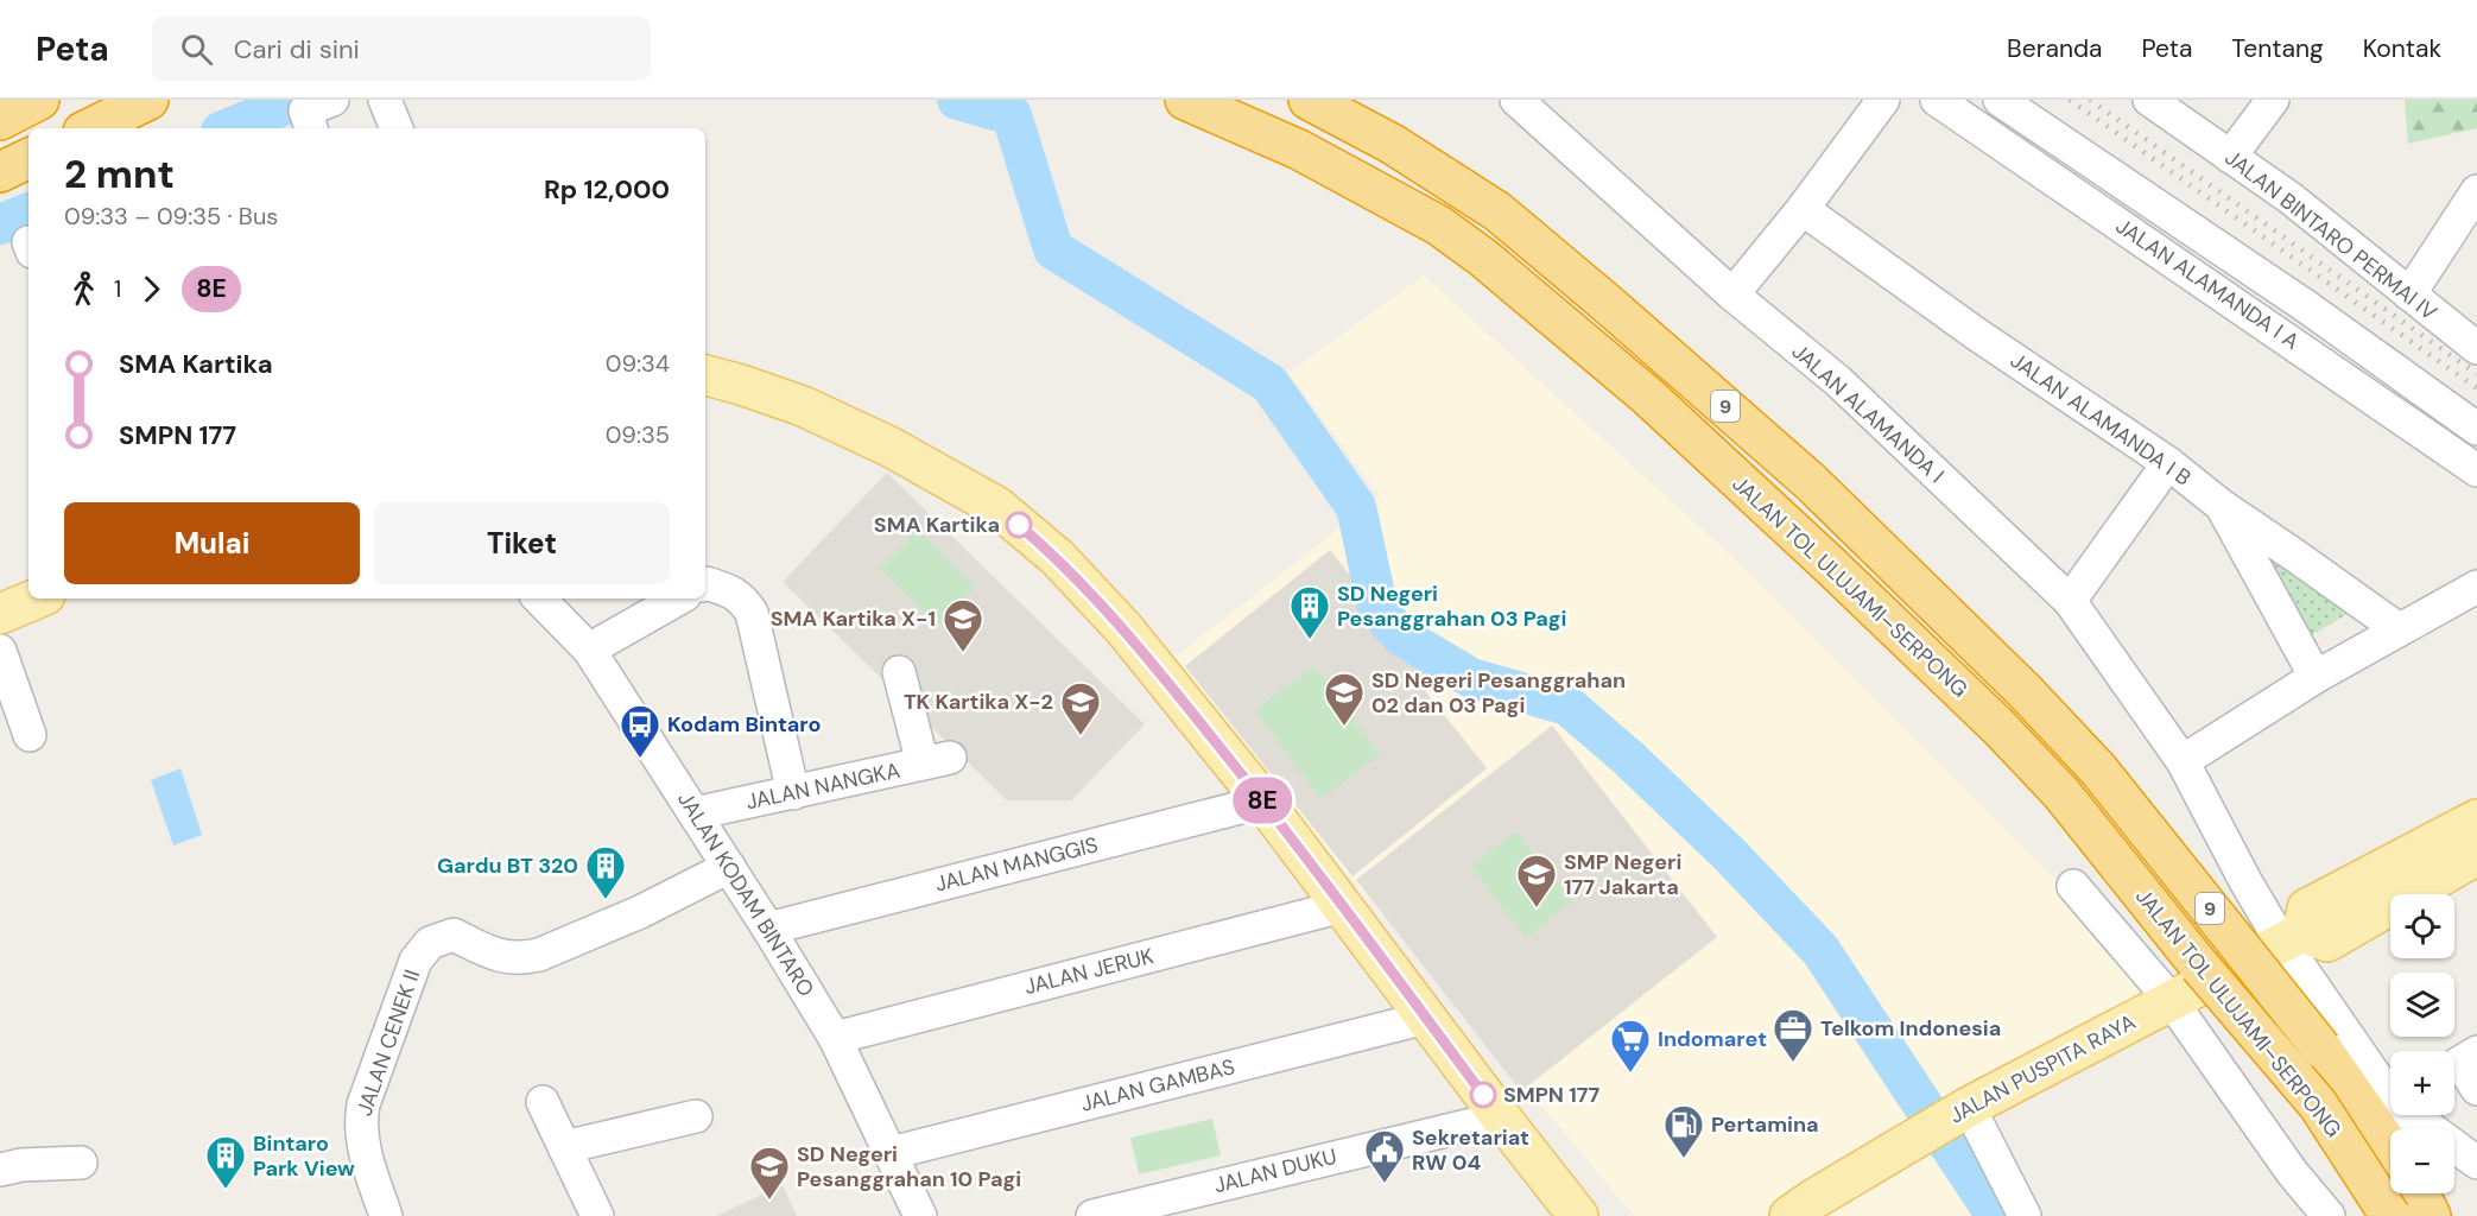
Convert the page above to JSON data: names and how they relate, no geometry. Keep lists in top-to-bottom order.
{
  "streets": {
    "highway": ["9", "JALAN TOL ULUJAMI–SERPONG"],
    "main road": ["JALAN PUSPITA RAYA"],
    "street": [
      "JALAN BINTARO PERMAI IV",
      "JALAN ALAMANDA I A",
      "JALAN ALAMANDA I",
      "JALAN ALAMANDA I B",
      "JALAN NANGKA",
      "JALAN MANGGIS",
      "JALAN KODAM BINTARO",
      "JALAN JERUK",
      "JALAN CENEK II",
      "JALAN GAMBAS",
      "JALAN DUKU"
    ]
  },
  "crossings": [
    ["JALAN ALAMANDA I", "JALAN PUSPITA RAYA"],
    ["JALAN NANGKA", "JALAN KODAM BINTARO"],
    ["JALAN MANGGIS", "JALAN KODAM BINTARO"],
    ["JALAN KODAM BINTARO", "JALAN JERUK"],
    ["JALAN KODAM BINTARO", "JALAN CENEK II"],
    ["JALAN KODAM BINTARO", "JALAN GAMBAS"]
  ],
  "places": {
    "other": ["SMA Kartika", "SMPN 177"],
    "building": ["SD Negeri Pesanggrahan 03 Pagi", "Gardu BT 320", "Bintaro Park View"],
    "school or university": [
      "SMA Kartika X-1",
      "SD Negeri Pesanggrahan 02 dan 03 Pagi",
      "TK Kartika X-2",
      "SMP Negeri 177 Jakarta",
      "SD Negeri Pesanggrahan 10 Pagi"
    ],
    "bus stop": ["Kodam Bintaro"],
    "office": ["Telkom Indonesia"],
    "supermarket": ["Indomaret"],
    "fuel station": ["Pertamina"],
    "public building": ["Sekretariat RW 04"]
  },
  "lines": ["bus line 8E"],
  "page": {
    "header": "Peta",
    "search": "Cari di sini",
    "nav": [
      "Beranda",
      "Peta",
      "Tentang",
      "Kontak"
    ],
    "on_map": "8E",
    "heading": ["2 mnt", "09:33 – 09:35 · Bus", "Rp 12,000"],
    "legs": ["1", "8E"],
    "list": [
      {
        "name": "SMA Kartika",
        "value": "09:34"
      },
      {
        "name": "SMPN 177",
        "value": "09:35"
      }
    ],
    "buttons": ["Mulai", "Tiket"],
    "map_buttons": ["+", "−"]
  }
}
